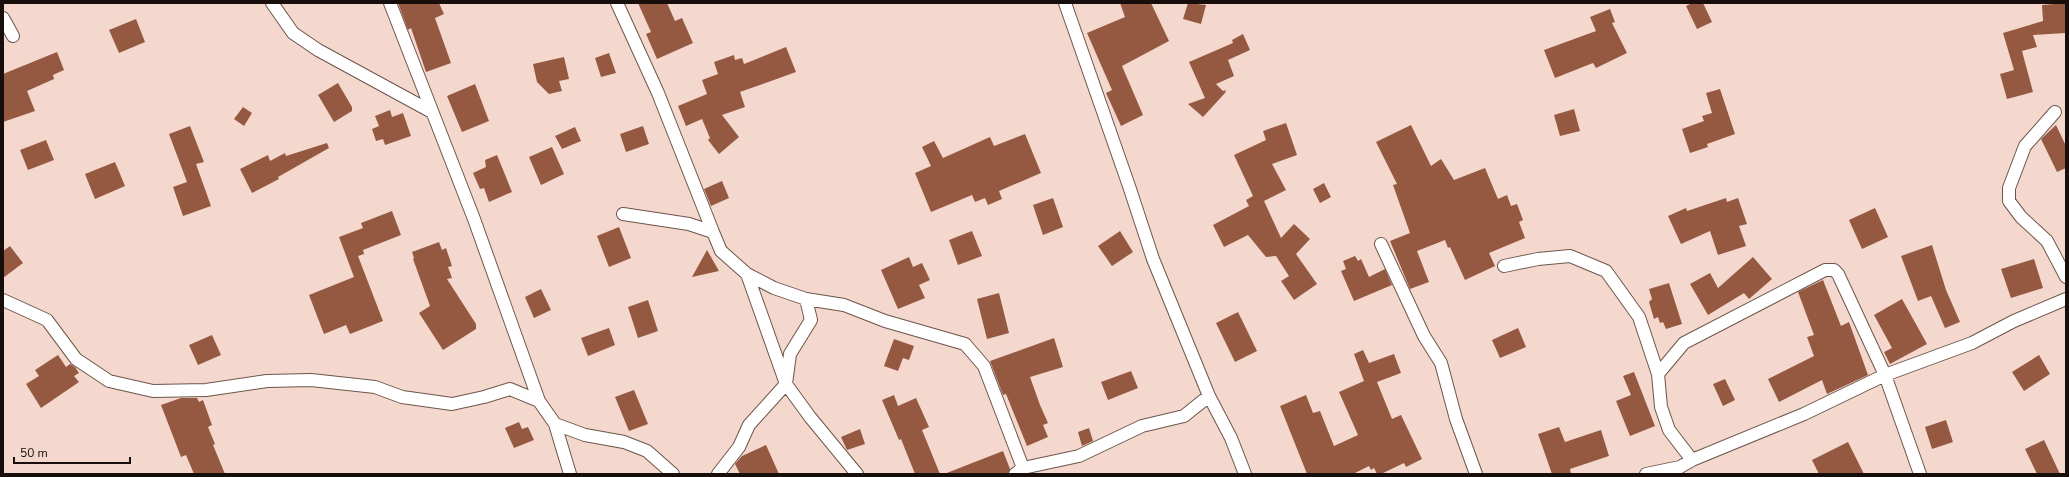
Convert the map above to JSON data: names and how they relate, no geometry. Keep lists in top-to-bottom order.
{
  "scale_bar": "50 m"
}
